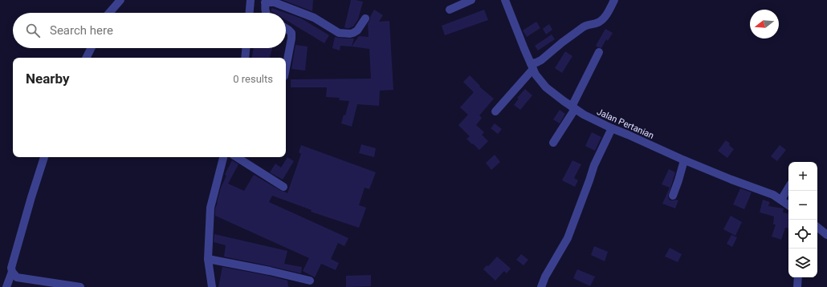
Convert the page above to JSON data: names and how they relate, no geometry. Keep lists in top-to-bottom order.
{
  "streets": {
    "street": ["Jalan Pertanian"]
  },
  "north": "left",
  "page": {
    "search": "Search here",
    "heading": ["Nearby", "0 results"],
    "map_buttons": ["+", "−"]
  }
}
